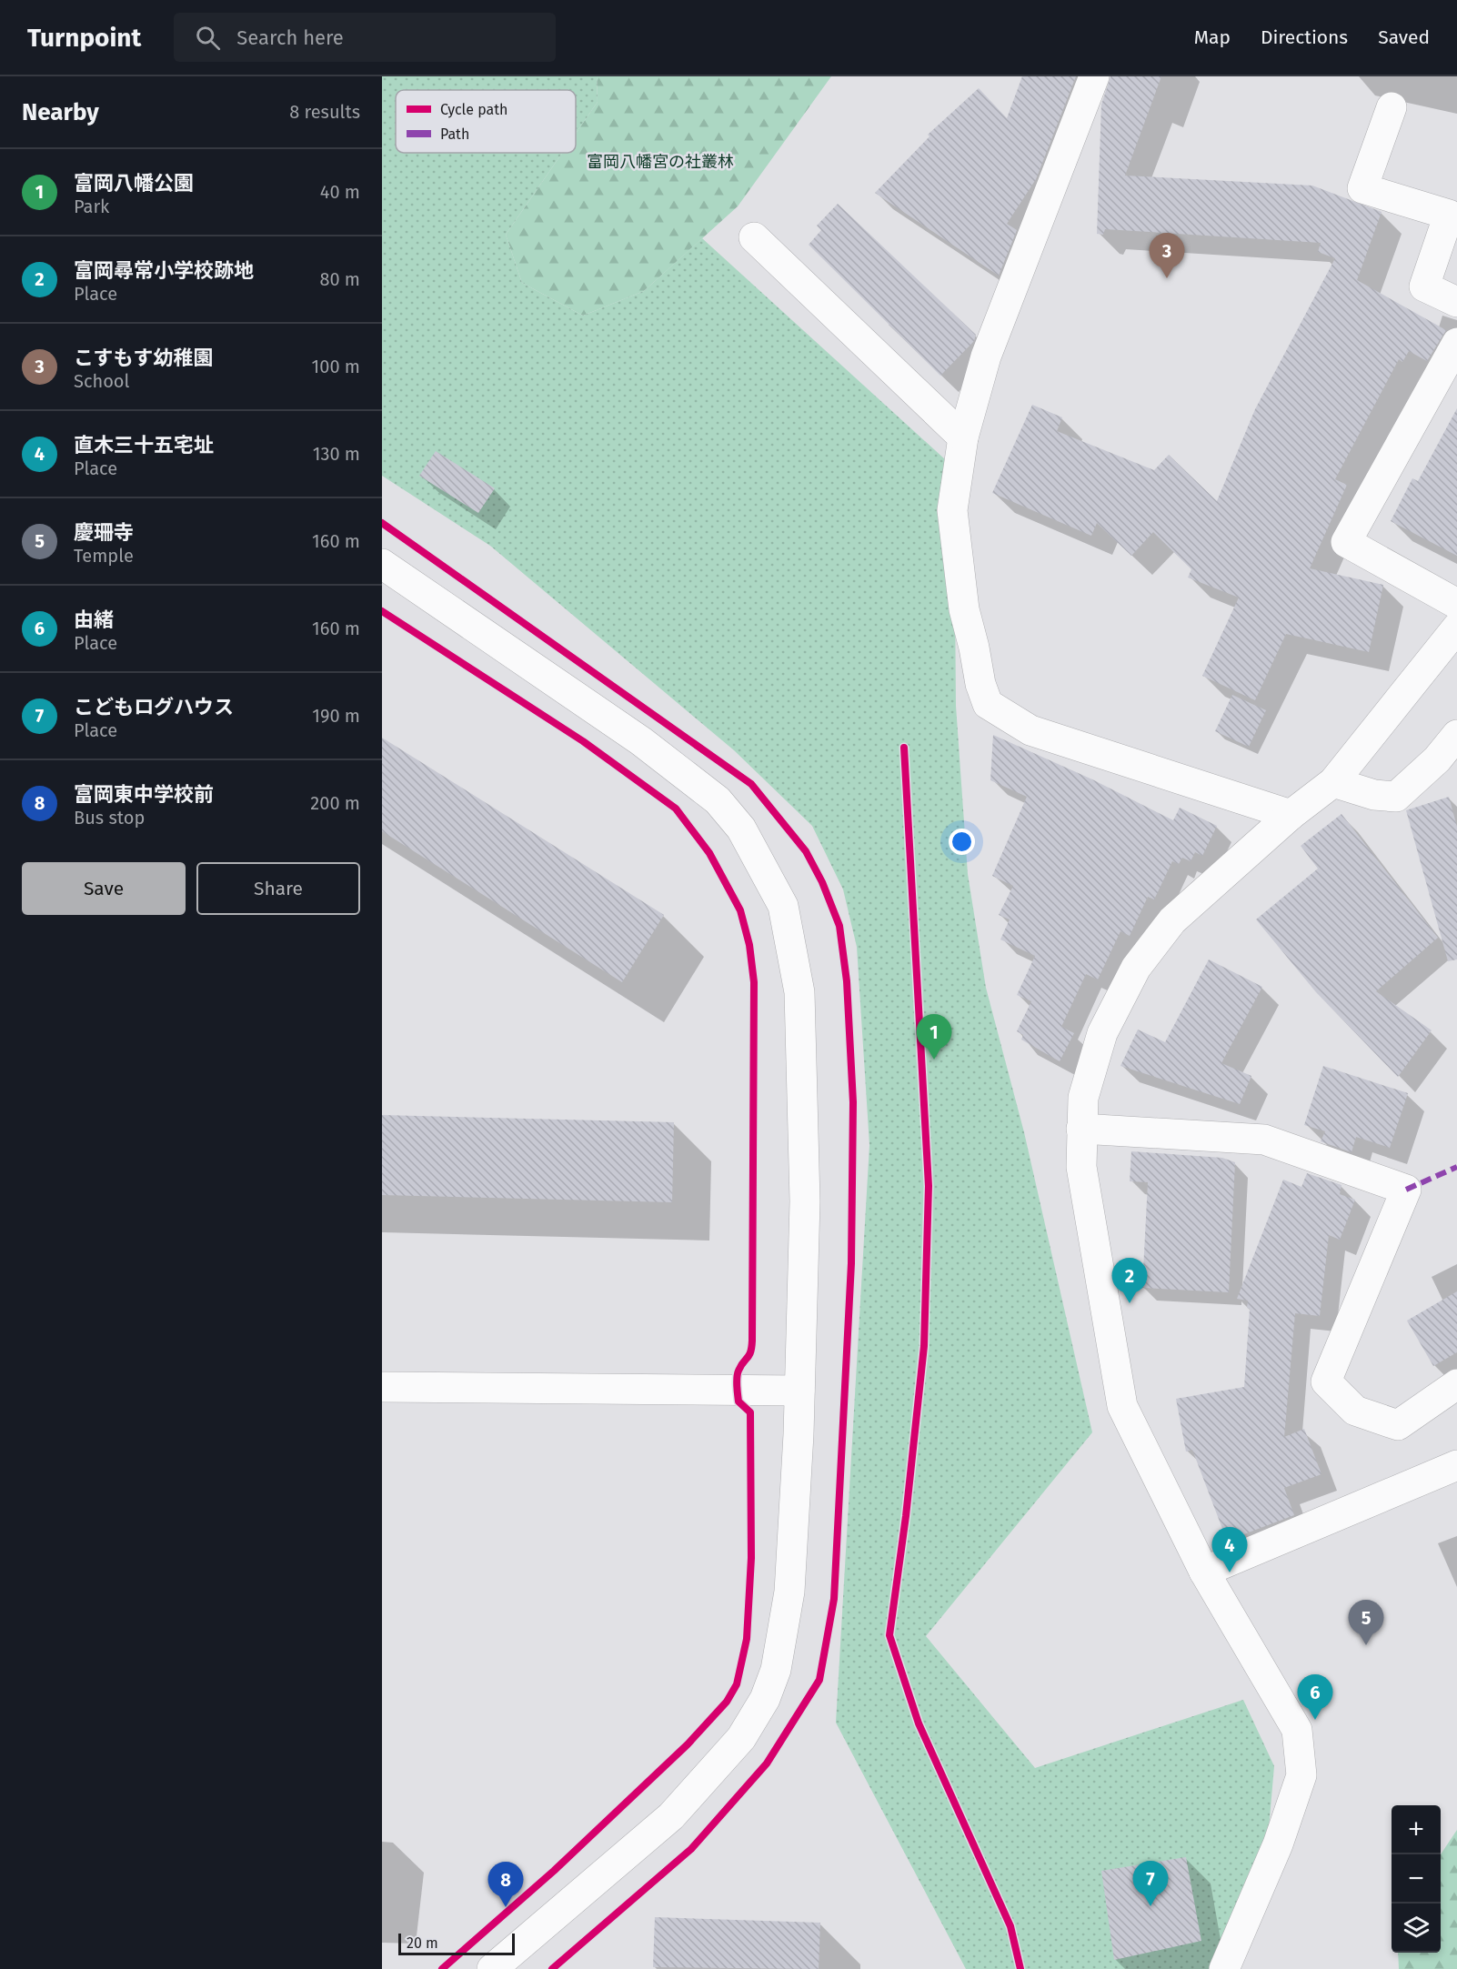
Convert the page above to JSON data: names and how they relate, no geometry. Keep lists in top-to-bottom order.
{
  "parks": ["富岡八幡宮の社叢林"],
  "legend": ["Cycle path", "Path"],
  "scale_bar": "20 m",
  "page": {
    "header": "Turnpoint",
    "search": "Search here",
    "nav": ["Map", "Directions", "Saved"],
    "heading": ["Nearby", "8 results"],
    "list": [
      {
        "mark": "1",
        "name": "富岡八幡公園",
        "note": "Park",
        "value": "40 m"
      },
      {
        "mark": "2",
        "name": "富岡尋常小学校跡地",
        "note": "Place",
        "value": "80 m"
      },
      {
        "mark": "3",
        "name": "こすもす幼稚園",
        "note": "School",
        "value": "100 m"
      },
      {
        "mark": "4",
        "name": "直木三十五宅址",
        "note": "Place",
        "value": "130 m"
      },
      {
        "mark": "5",
        "name": "慶珊寺",
        "note": "Temple",
        "value": "160 m"
      },
      {
        "mark": "6",
        "name": "由緒",
        "note": "Place",
        "value": "160 m"
      },
      {
        "mark": "7",
        "name": "こどもログハウス",
        "note": "Place",
        "value": "190 m"
      },
      {
        "mark": "8",
        "name": "富岡東中学校前",
        "note": "Bus stop",
        "value": "200 m"
      }
    ],
    "pins": [
      "3",
      "1",
      "2",
      "4",
      "5",
      "6",
      "7",
      "8"
    ],
    "buttons": ["Save", "Share"],
    "map_buttons": ["+", "−"],
    "scale": "20 m"
  }
}
